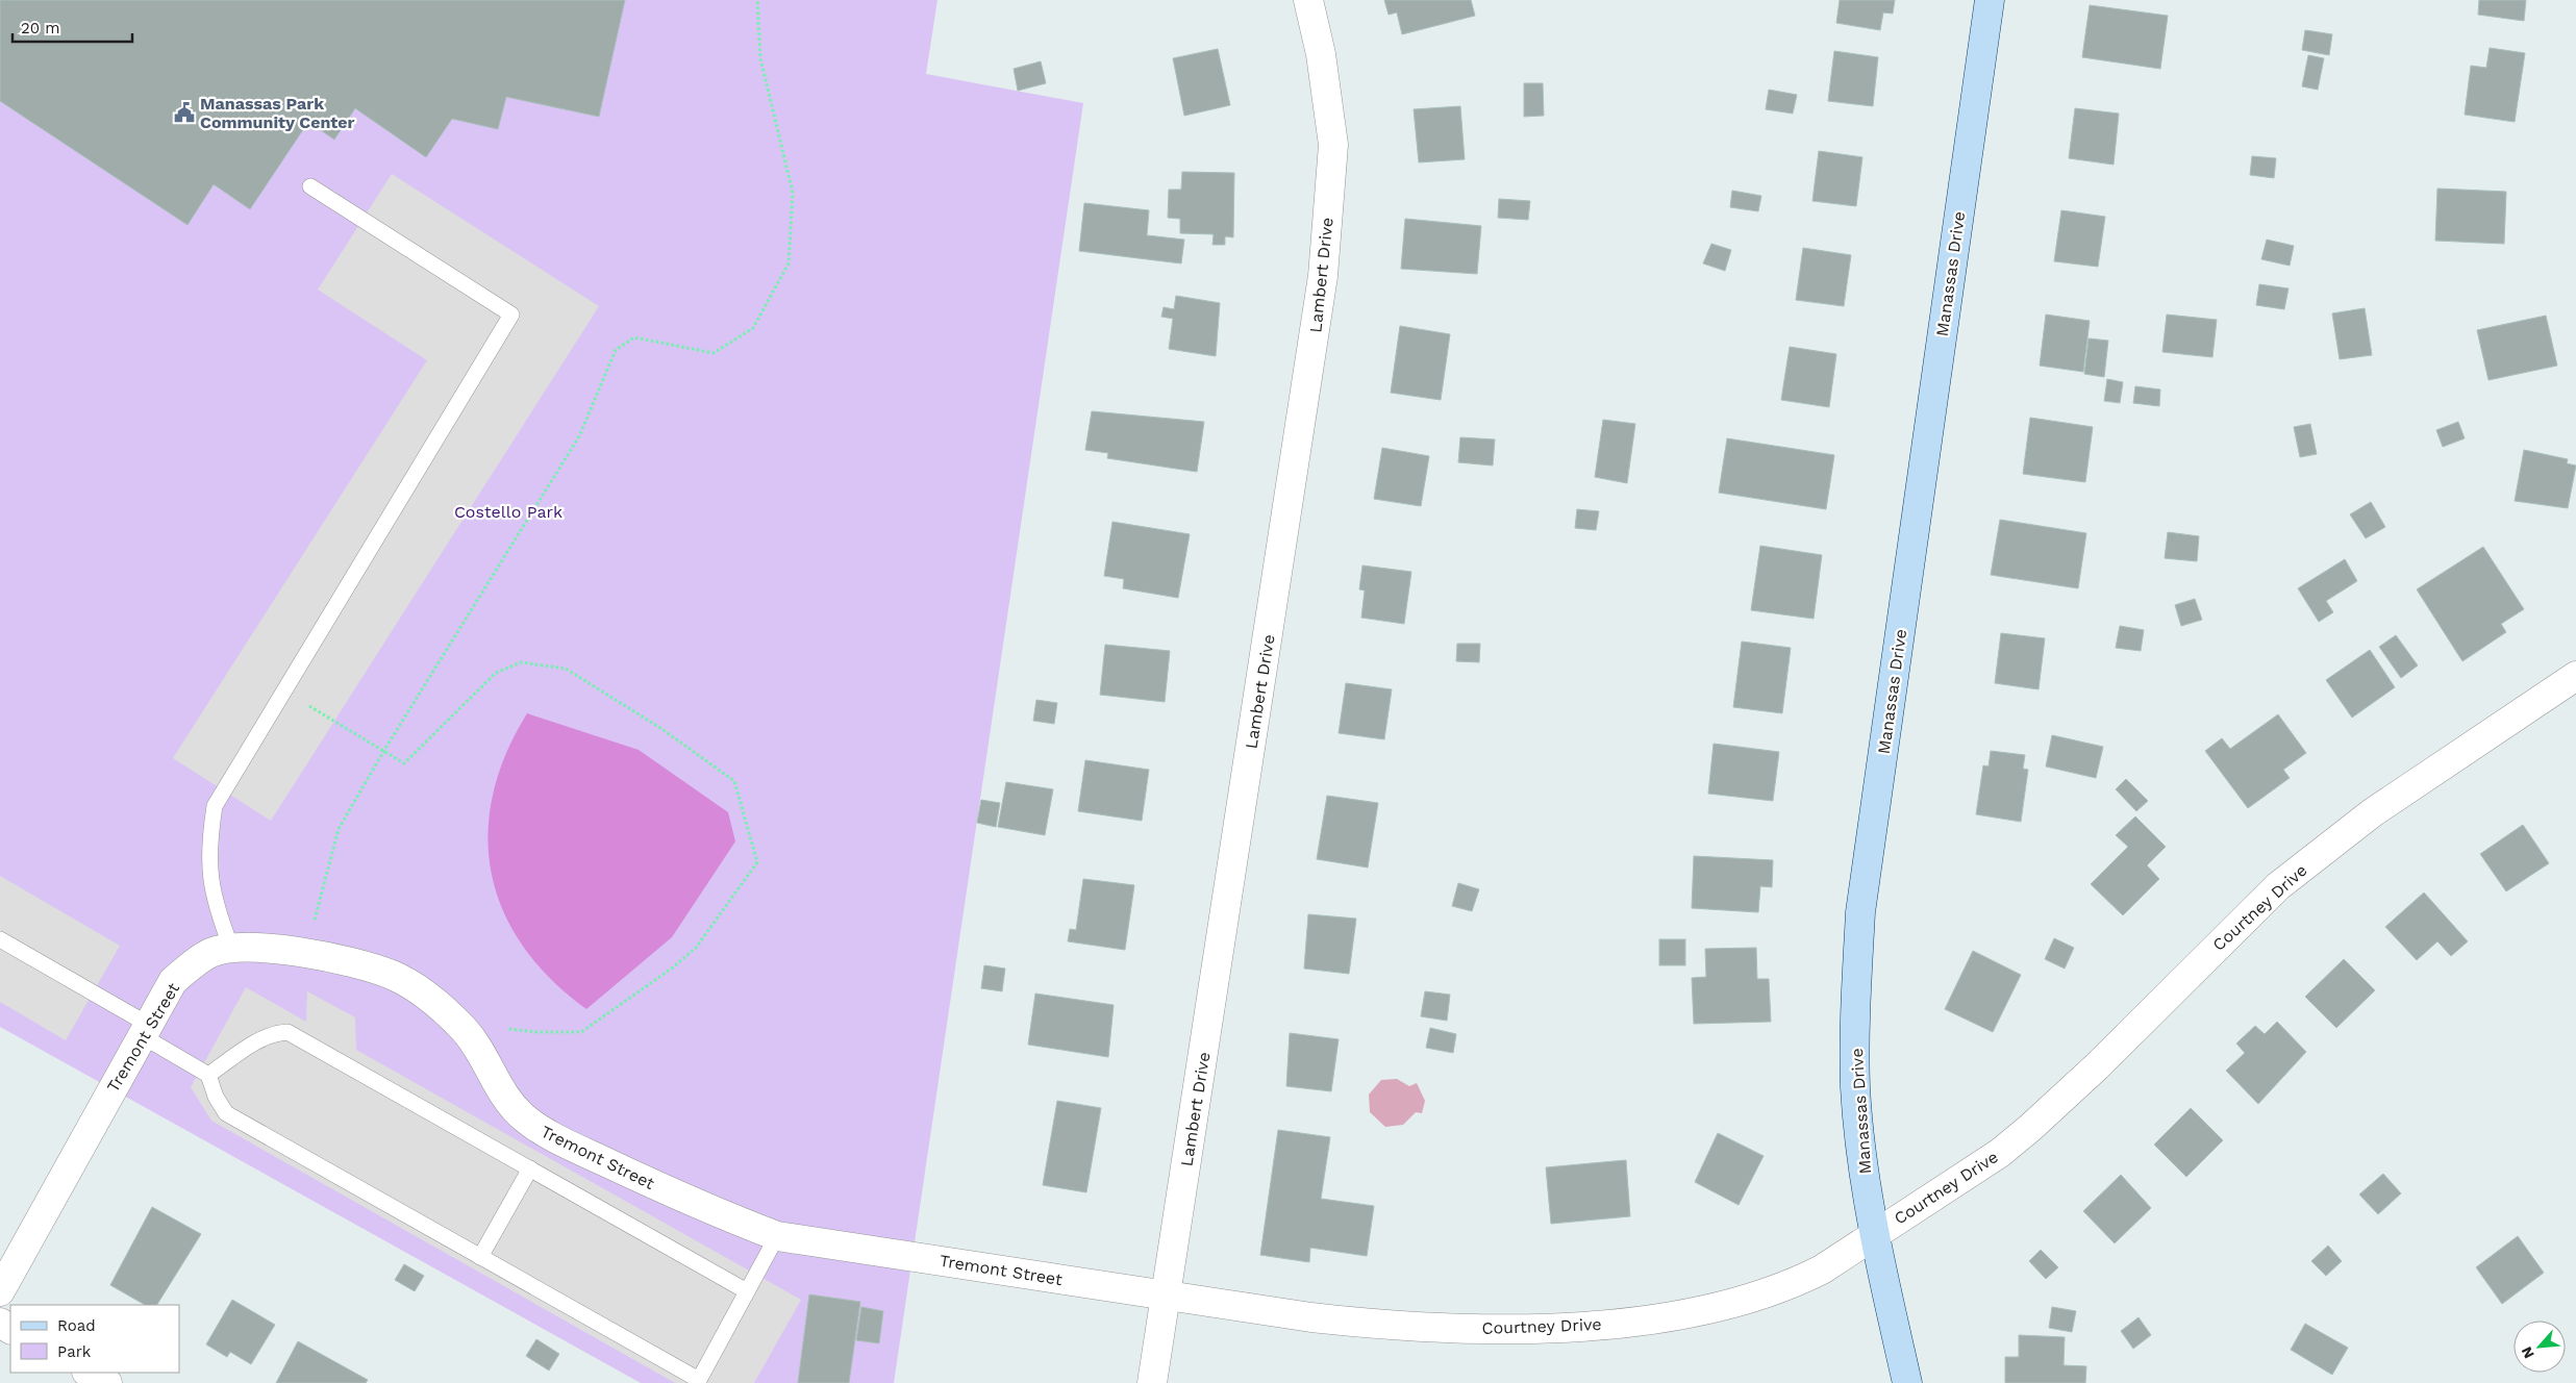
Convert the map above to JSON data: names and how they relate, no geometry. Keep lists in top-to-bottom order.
{
  "streets": {
    "main road": ["Manassas Drive"],
    "street": ["Lambert Drive", "Courtney Drive", "Tremont Street"]
  },
  "crossings": [
    ["Manassas Drive", "Courtney Drive"],
    ["Lambert Drive", "Courtney Drive"],
    ["Lambert Drive", "Tremont Street"],
    ["Courtney Drive", "Tremont Street"]
  ],
  "parks": ["Costello Park"],
  "places": {
    "public building": ["Manassas Park Community Center"]
  },
  "legend": ["Road", "Park"],
  "scale_bar": "20 m",
  "north": "bottom left"
}
